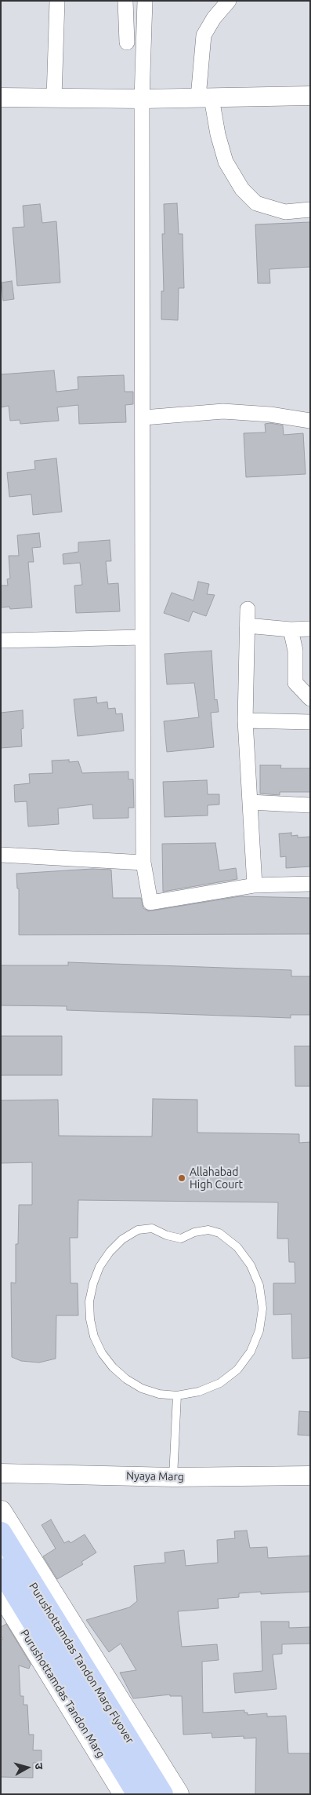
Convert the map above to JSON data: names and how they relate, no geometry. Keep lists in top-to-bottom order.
{
  "streets": {
    "main road": ["Purushottamdas Tandon Marg Flyover", "Purushottamdas Tandon Marg"],
    "street": ["Nyaya Marg"]
  },
  "places": ["Allahabad High Court"],
  "north": "right"
}
